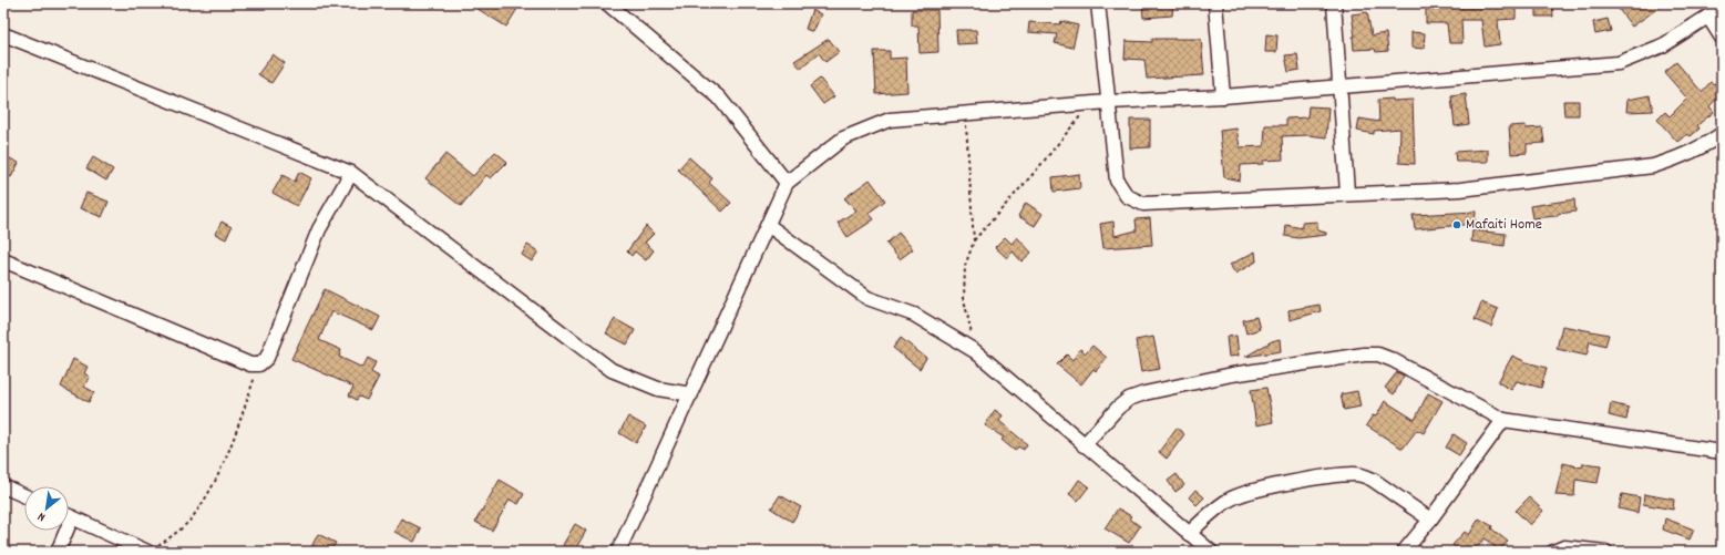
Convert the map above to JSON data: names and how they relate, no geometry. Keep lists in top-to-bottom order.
{
  "places": ["Mafaiti Home"],
  "north": "bottom left"
}
